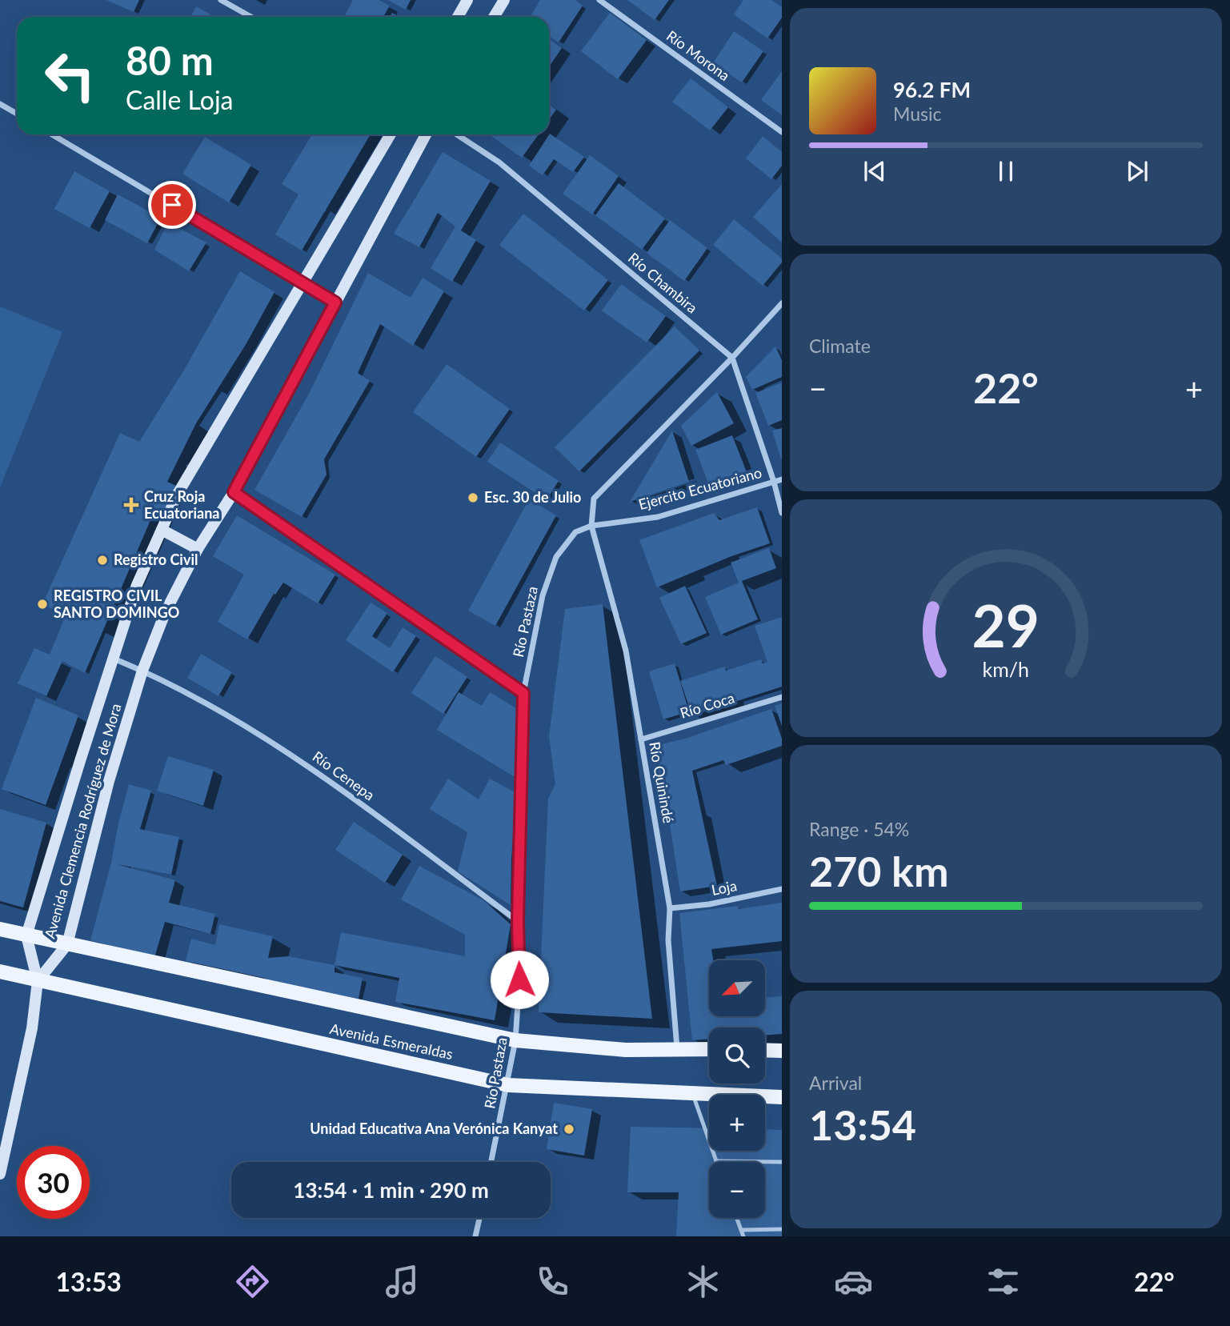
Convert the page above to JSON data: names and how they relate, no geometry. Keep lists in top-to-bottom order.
{
  "streets": {
    "main road": ["Avenida Esmeraldas"],
    "street": [
      "Río Morona",
      "Río Chambira",
      "Ejercito Ecuatoriano",
      "Río Pastaza",
      "Río Coca",
      "Río Cenepa",
      "Río Quinindé",
      "Avenida Clemencia Rodríguez de Mora",
      "Loja"
    ]
  },
  "crossings": [
    ["Ejercito Ecuatoriano", "Río Pastaza"],
    ["Ejercito Ecuatoriano", "Río Quinindé"],
    ["Río Pastaza", "Río Cenepa"],
    ["Río Pastaza", "Río Quinindé"],
    ["Río Pastaza", "Avenida Esmeraldas"],
    ["Río Coca", "Río Quinindé"],
    ["Río Cenepa", "Avenida Clemencia Rodríguez de Mora"],
    ["Río Quinindé", "Loja"],
    ["Río Quinindé", "Avenida Esmeraldas"],
    ["Avenida Clemencia Rodríguez de Mora", "Avenida Esmeraldas"]
  ],
  "places": {
    "other": [
      "Esc. 30 de Julio",
      "Registro Civil",
      "REGISTRO CIVIL SANTO DOMINGO",
      "Unidad Educativa Ana Verónica Kanyat"
    ],
    "health": ["Cruz Roja Ecuatoriana"]
  },
  "north": "bottom left",
  "page": {
    "turn": ["80 m", "Calle Loja"],
    "song": ["96.2 FM", "Music"],
    "tile": [
      "Climate",
      ["Range · 54%", "270 km"],
      ["Arrival", "13:54"]
    ],
    "heat": ["−", "22°", "+"],
    "map_buttons": ["+", "−"],
    "limit": "30",
    "trip": "13:54 · 1 min · 290 m",
    "tabs": ["13:53", "22°"],
    "gauge": ["29", "km/h"]
  }
}
